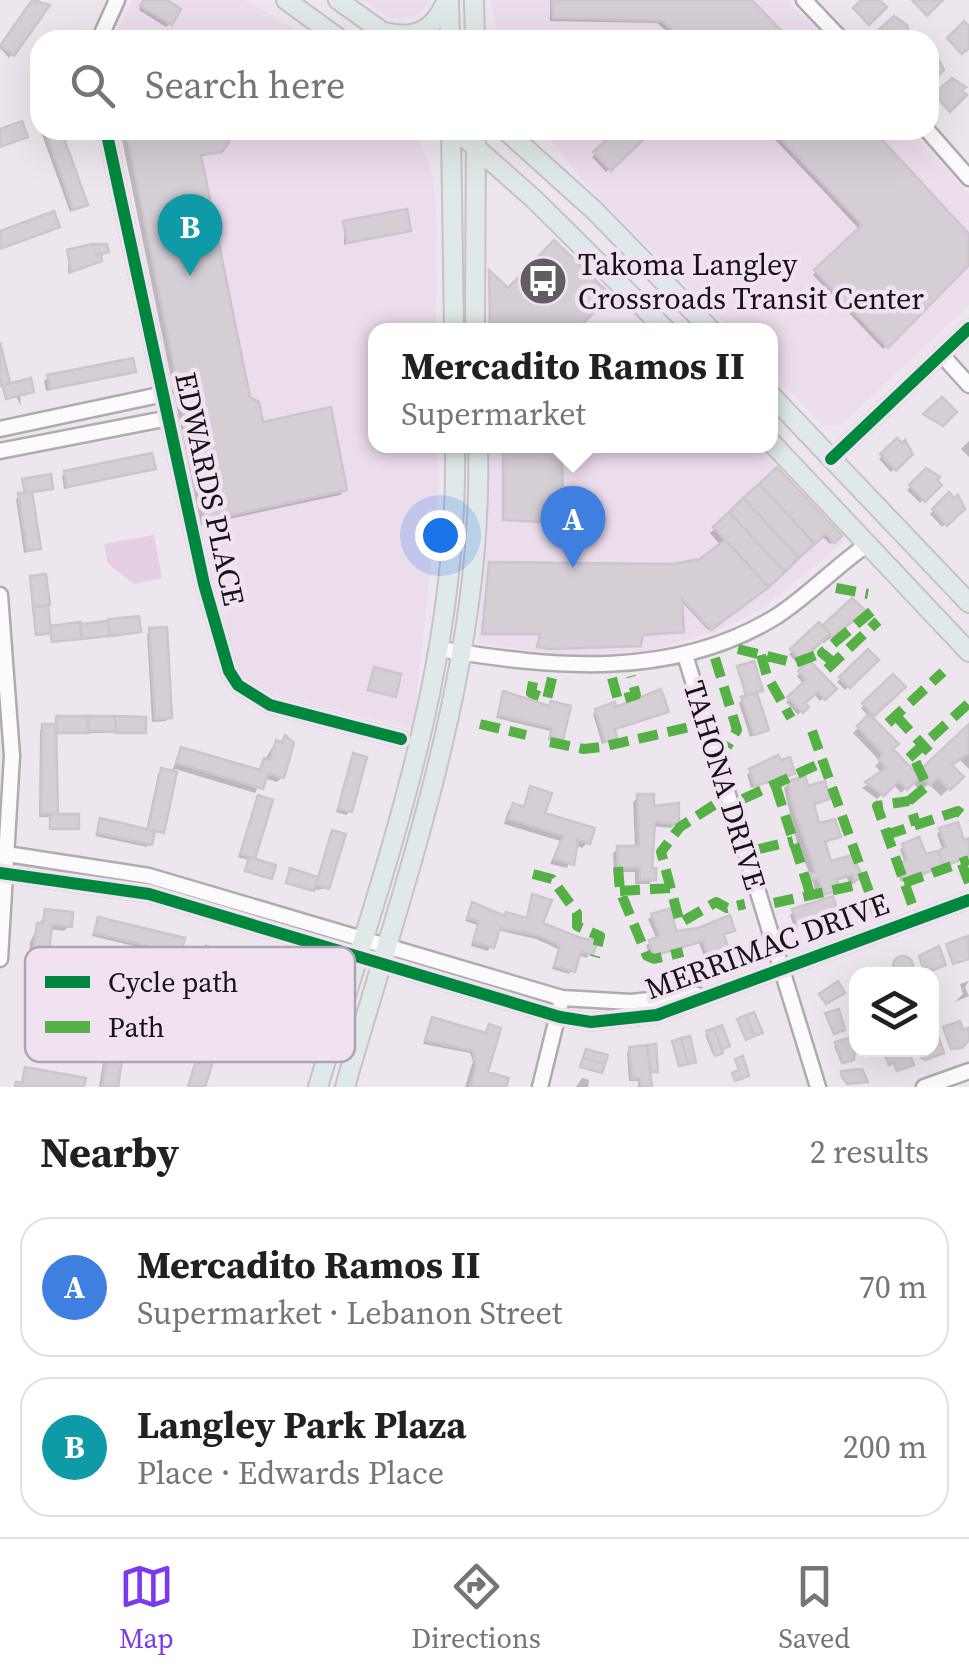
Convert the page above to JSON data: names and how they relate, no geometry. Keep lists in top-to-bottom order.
{
  "streets": {
    "street": ["EDWARDS PLACE", "TAHONA DRIVE", "MERRIMAC DRIVE"]
  },
  "crossings": [
    ["TAHONA DRIVE", "MERRIMAC DRIVE"]
  ],
  "places": {
    "bus stop": ["Takoma Langley Crossroads Transit Center"]
  },
  "legend": ["Cycle path", "Path"],
  "page": {
    "search": "Search here",
    "pins": ["B", "A"],
    "popup": ["Mercadito Ramos II", "Supermarket"],
    "heading": ["Nearby", "2 results"],
    "list": [
      {
        "mark": "A",
        "name": "Mercadito Ramos II",
        "note": "Supermarket · Lebanon Street",
        "value": "70 m"
      },
      {
        "mark": "B",
        "name": "Langley Park Plaza",
        "note": "Place · Edwards Place",
        "value": "200 m"
      }
    ],
    "nav": ["Map", "Directions", "Saved"]
  }
}
